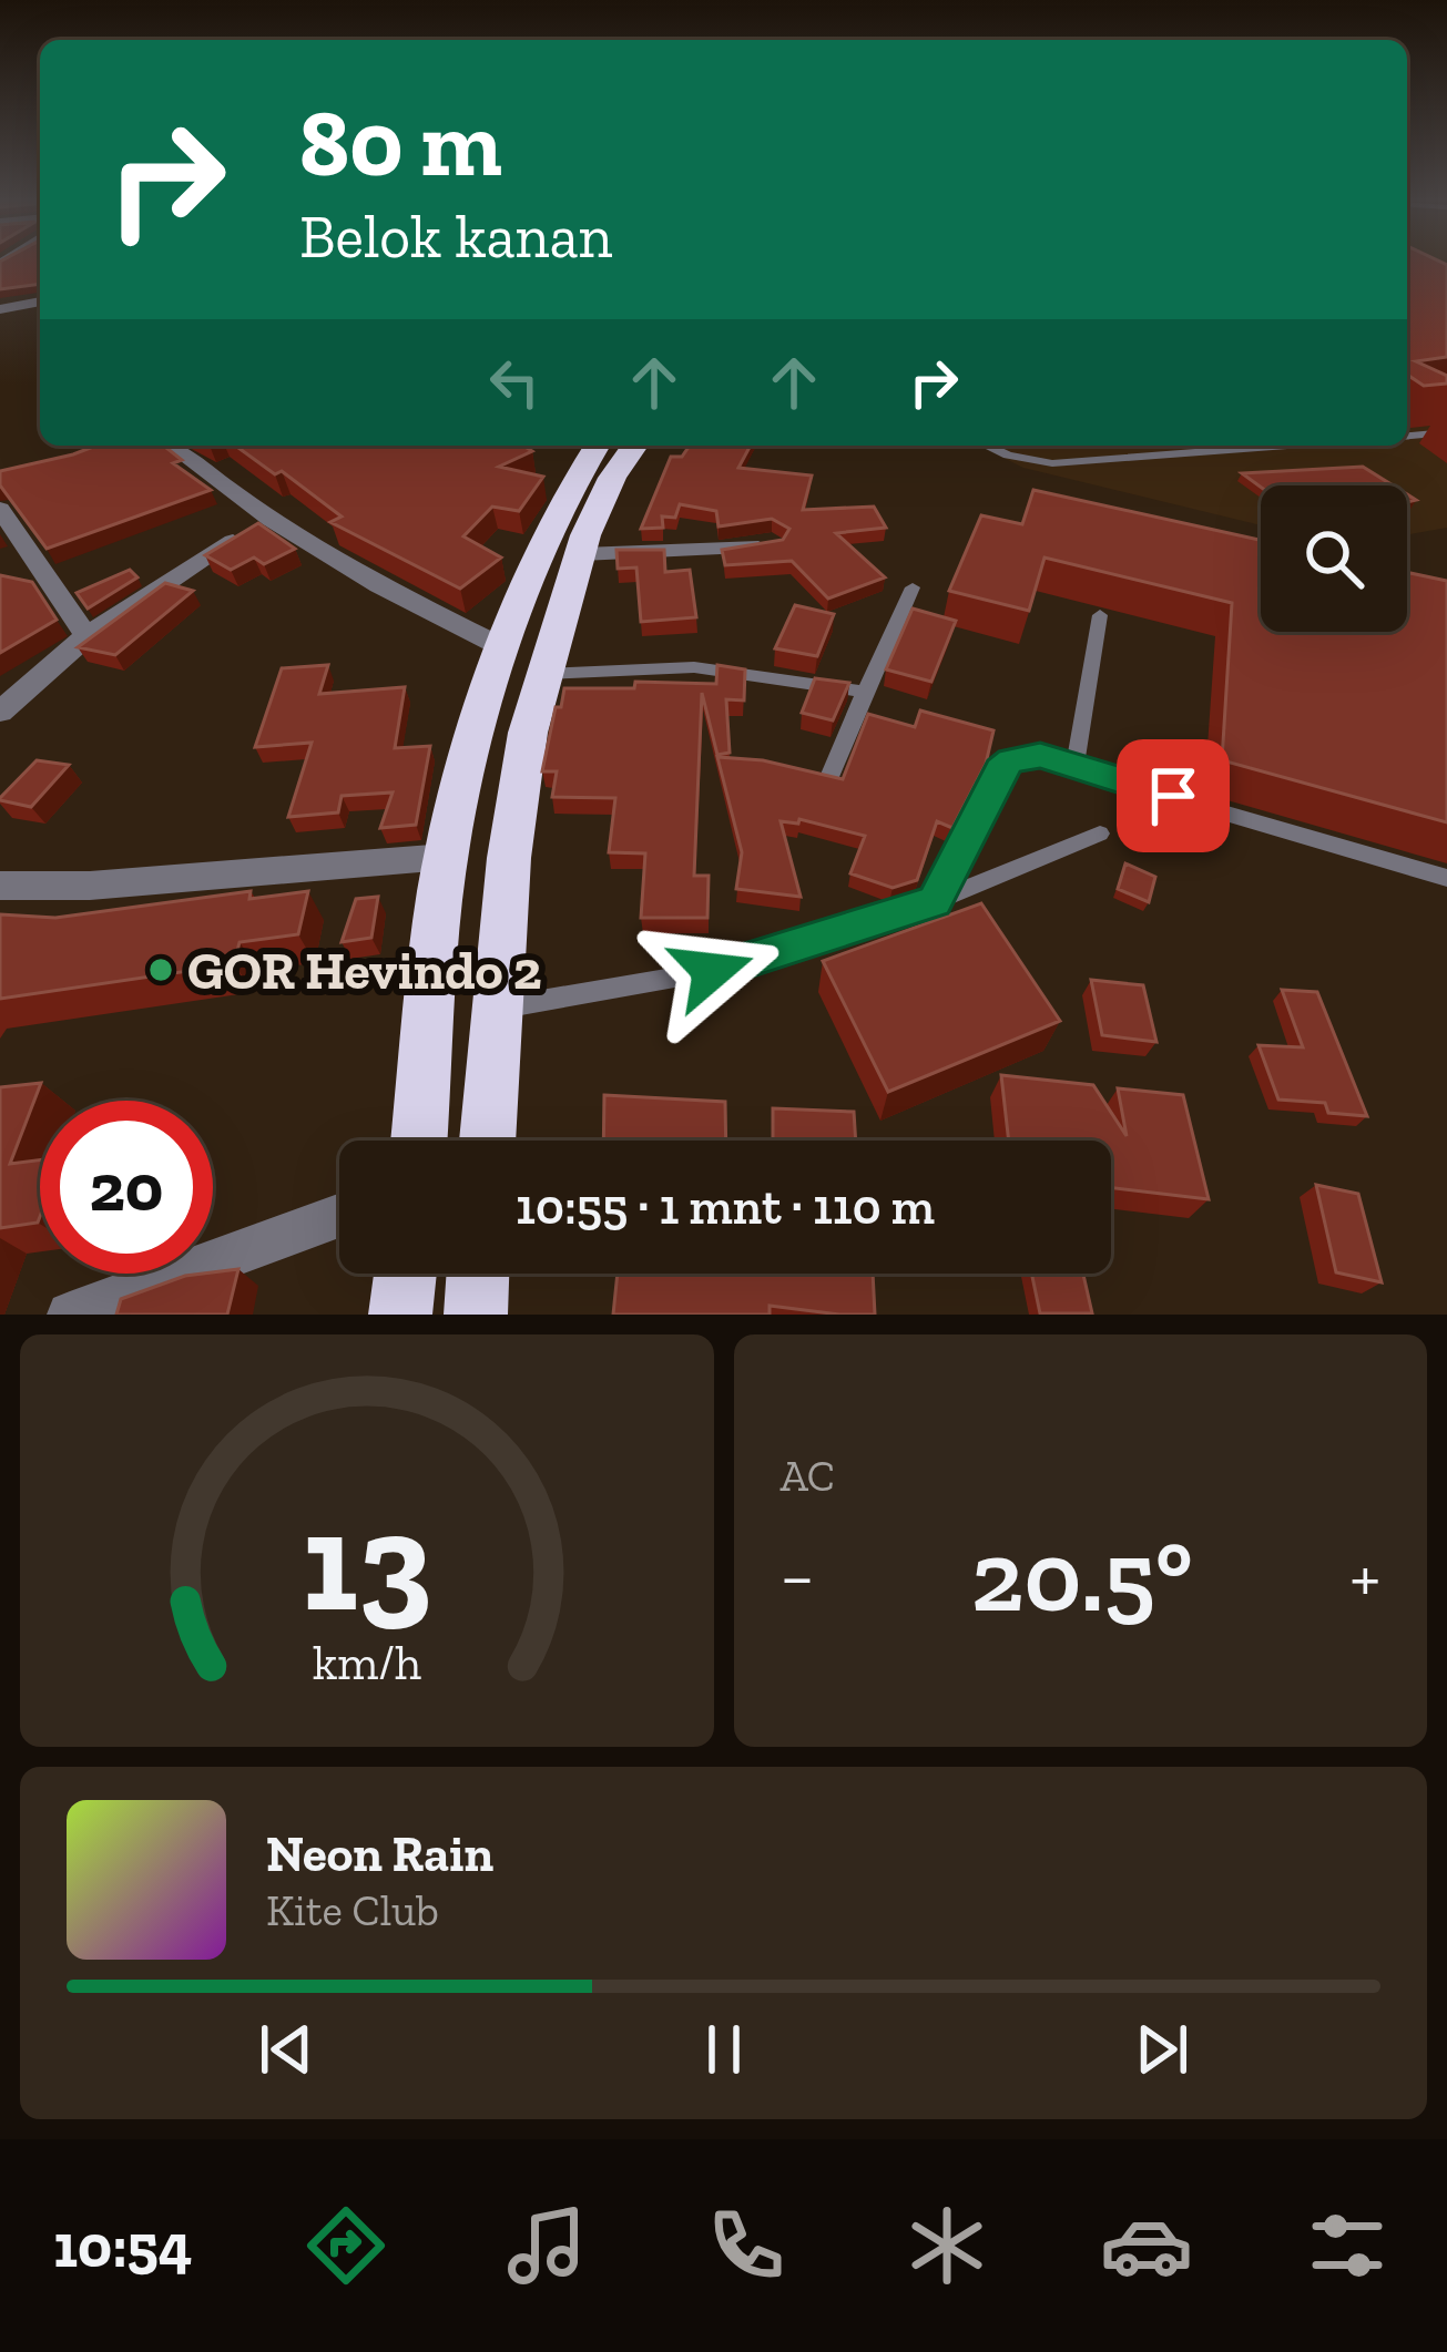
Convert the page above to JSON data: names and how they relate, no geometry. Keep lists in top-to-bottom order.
{
  "places": ["GOR Hevindo 2"],
  "page": {
    "turn": ["80 m", "Belok kanan"],
    "limit": "20",
    "trip": "10:55 · 1 mnt · 110 m",
    "tile": "AC",
    "heat": ["−", "20.5°", "+"],
    "song": ["Neon Rain", "Kite Club"],
    "tabs": "10:54",
    "gauge": ["13", "km/h"]
  }
}
